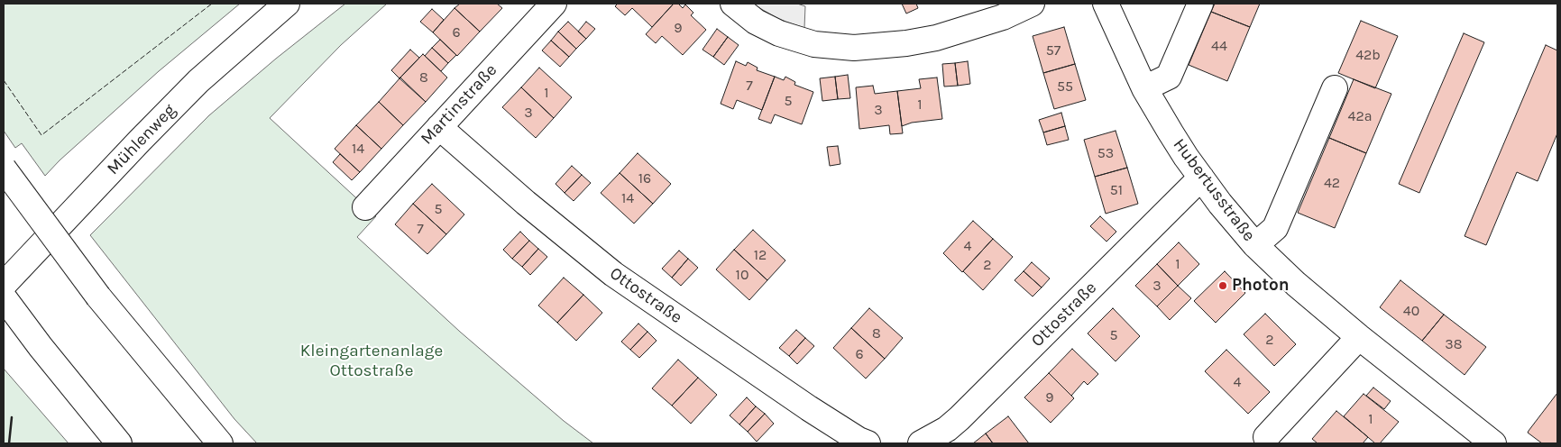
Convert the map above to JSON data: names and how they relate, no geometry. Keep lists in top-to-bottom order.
{
  "streets": {
    "main road": [
      "Martinstraße",
      "Mühlenweg",
      "Hubertusstraße",
      "Ottostraße"
    ]
  },
  "crossings": [
    ["Martinstraße", "Ottostraße"],
    ["Hubertusstraße", "Ottostraße"]
  ],
  "parks": ["Kleingartenanlage Ottostraße"],
  "places": ["Photon"],
  "house_numbers": [
    "9",
    "6",
    "44",
    "57",
    "42b",
    "8",
    "7",
    "55",
    "1",
    "5",
    "1",
    "3",
    "3",
    "42a",
    "14",
    "53",
    "16",
    "42",
    "51",
    "14",
    "5",
    "7",
    "4",
    "12",
    "1",
    "2",
    "10",
    "3",
    "40",
    "8",
    "5",
    "2",
    "38",
    "6",
    "4",
    "9",
    "1"
  ]
}
